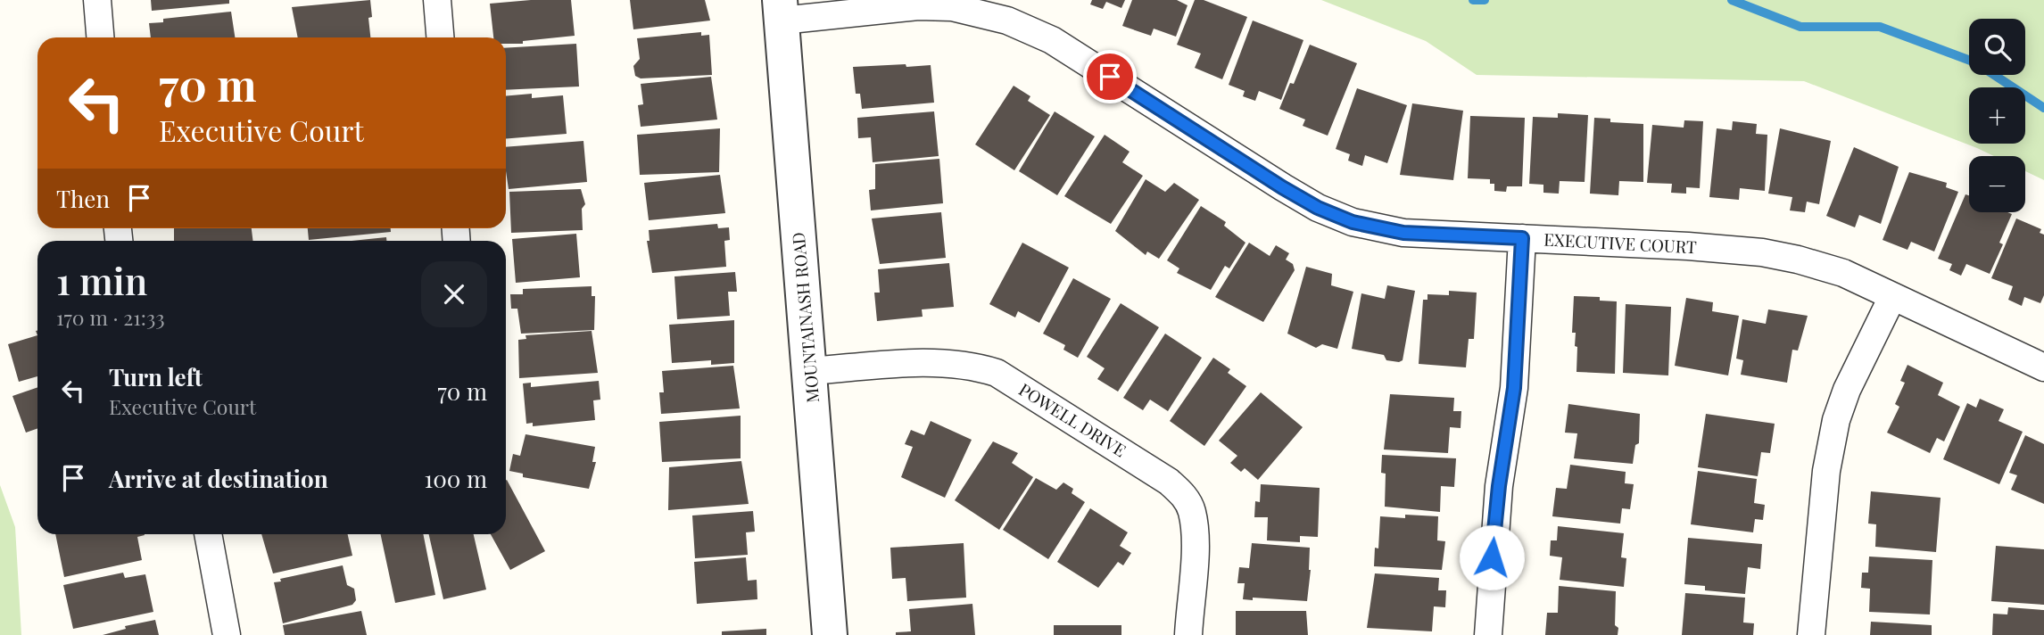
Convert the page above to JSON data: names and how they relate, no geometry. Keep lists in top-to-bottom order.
{
  "streets": {
    "street": ["EXECUTIVE COURT", "MOUNTAINASH ROAD", "POWELL DRIVE"]
  },
  "crossings": [
    ["EXECUTIVE COURT", "MOUNTAINASH ROAD"],
    ["MOUNTAINASH ROAD", "POWELL DRIVE"]
  ],
  "page": {
    "map_buttons": ["+", "−"],
    "turn": ["70 m", "Executive Court"],
    "then": "Then",
    "heading": ["1 min", "170 m · 21:33"],
    "list": [
      {
        "name": "Turn left",
        "note": "Executive Court",
        "value": "70 m"
      },
      {
        "name": "Arrive at destination",
        "value": "100 m"
      }
    ]
  }
}
